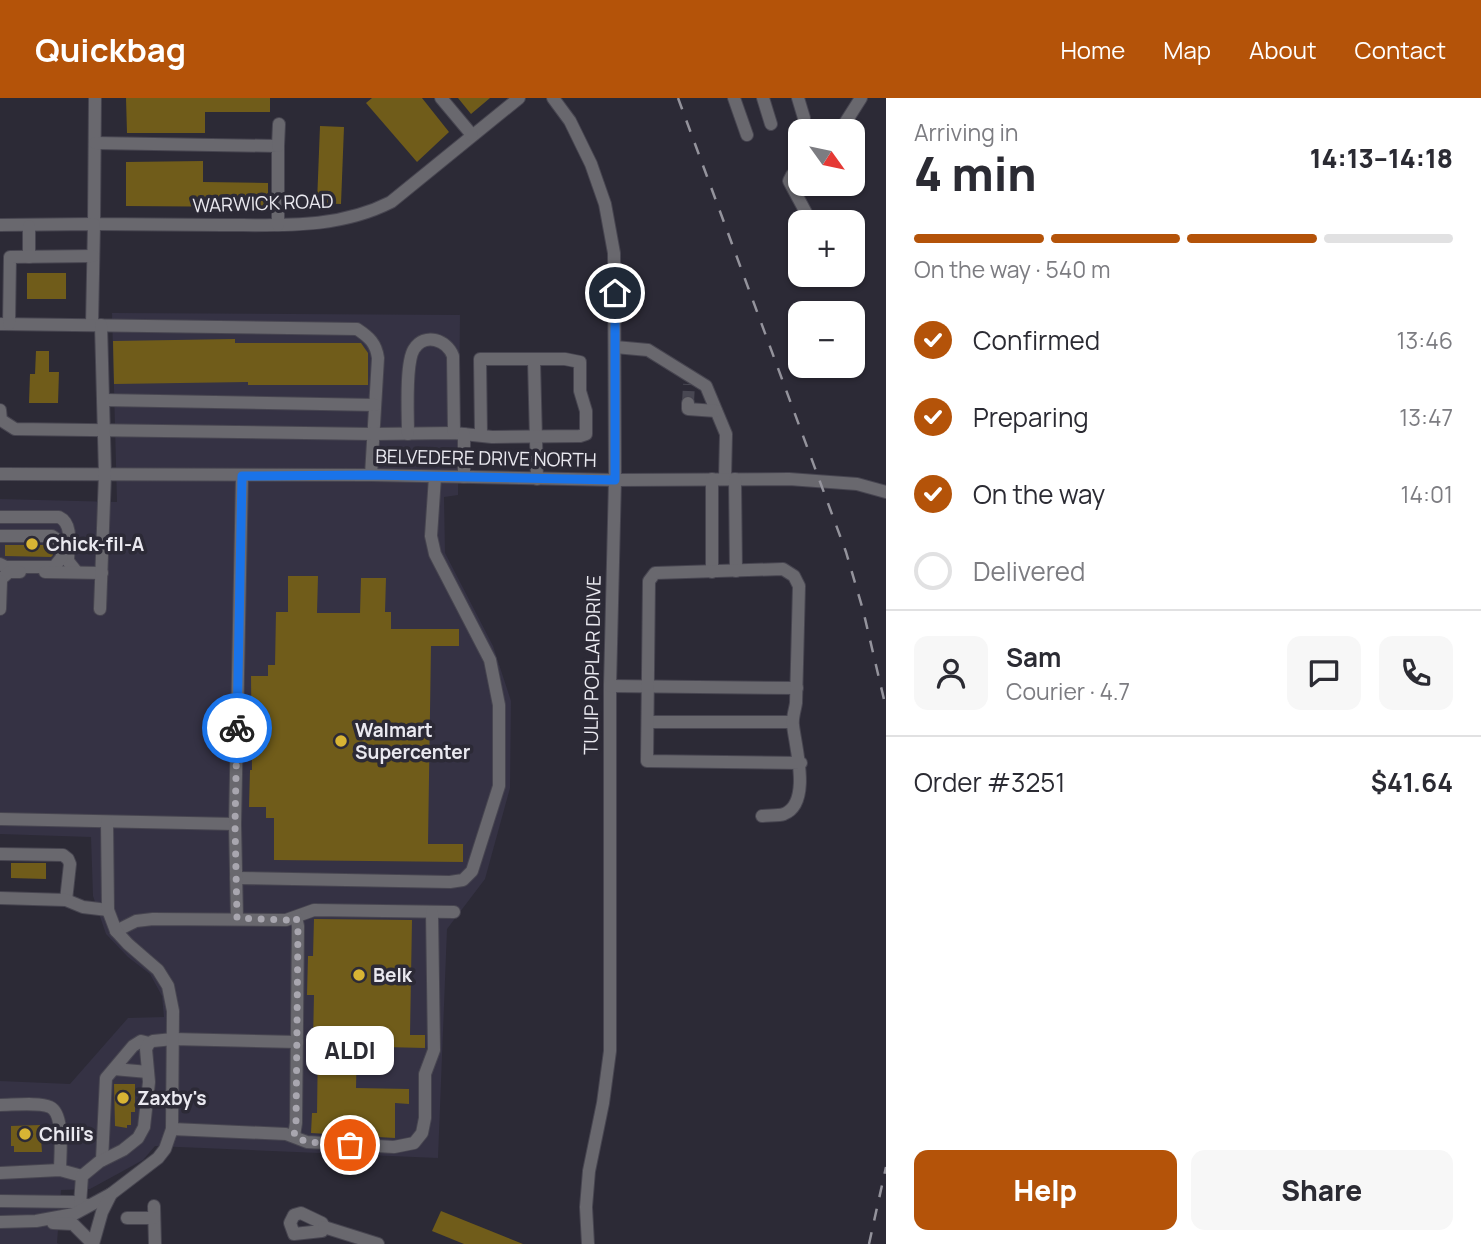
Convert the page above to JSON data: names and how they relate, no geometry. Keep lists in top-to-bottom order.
{
  "streets": {
    "street": ["WARWICK ROAD", "BELVEDERE DRIVE NORTH", "TULIP POPLAR DRIVE"]
  },
  "crossings": [
    ["BELVEDERE DRIVE NORTH", "TULIP POPLAR DRIVE"]
  ],
  "places": [
    "Chick-fil-A",
    "Walmart Supercenter",
    "Belk",
    "Zaxby's",
    "Chili's",
    "ALDI"
  ],
  "north": "bottom right",
  "page": {
    "header": "Quickbag",
    "nav": [
      "Home",
      "Map",
      "About",
      "Contact"
    ],
    "heading": ["4 min", "Arriving in", "14:13–14:18"],
    "panel": [
      "Sam",
      "Courier · 4.7",
      "Order #3251",
      "$41.64"
    ],
    "map_buttons": ["+", "−"],
    "bar": "On the way · 540 m",
    "list": [
      ["Confirmed", "13:46"],
      ["Preparing", "13:47"],
      ["On the way", "14:01"],
      "Delivered"
    ],
    "bubble": "ALDI",
    "buttons": ["Help", "Share"]
  }
}
